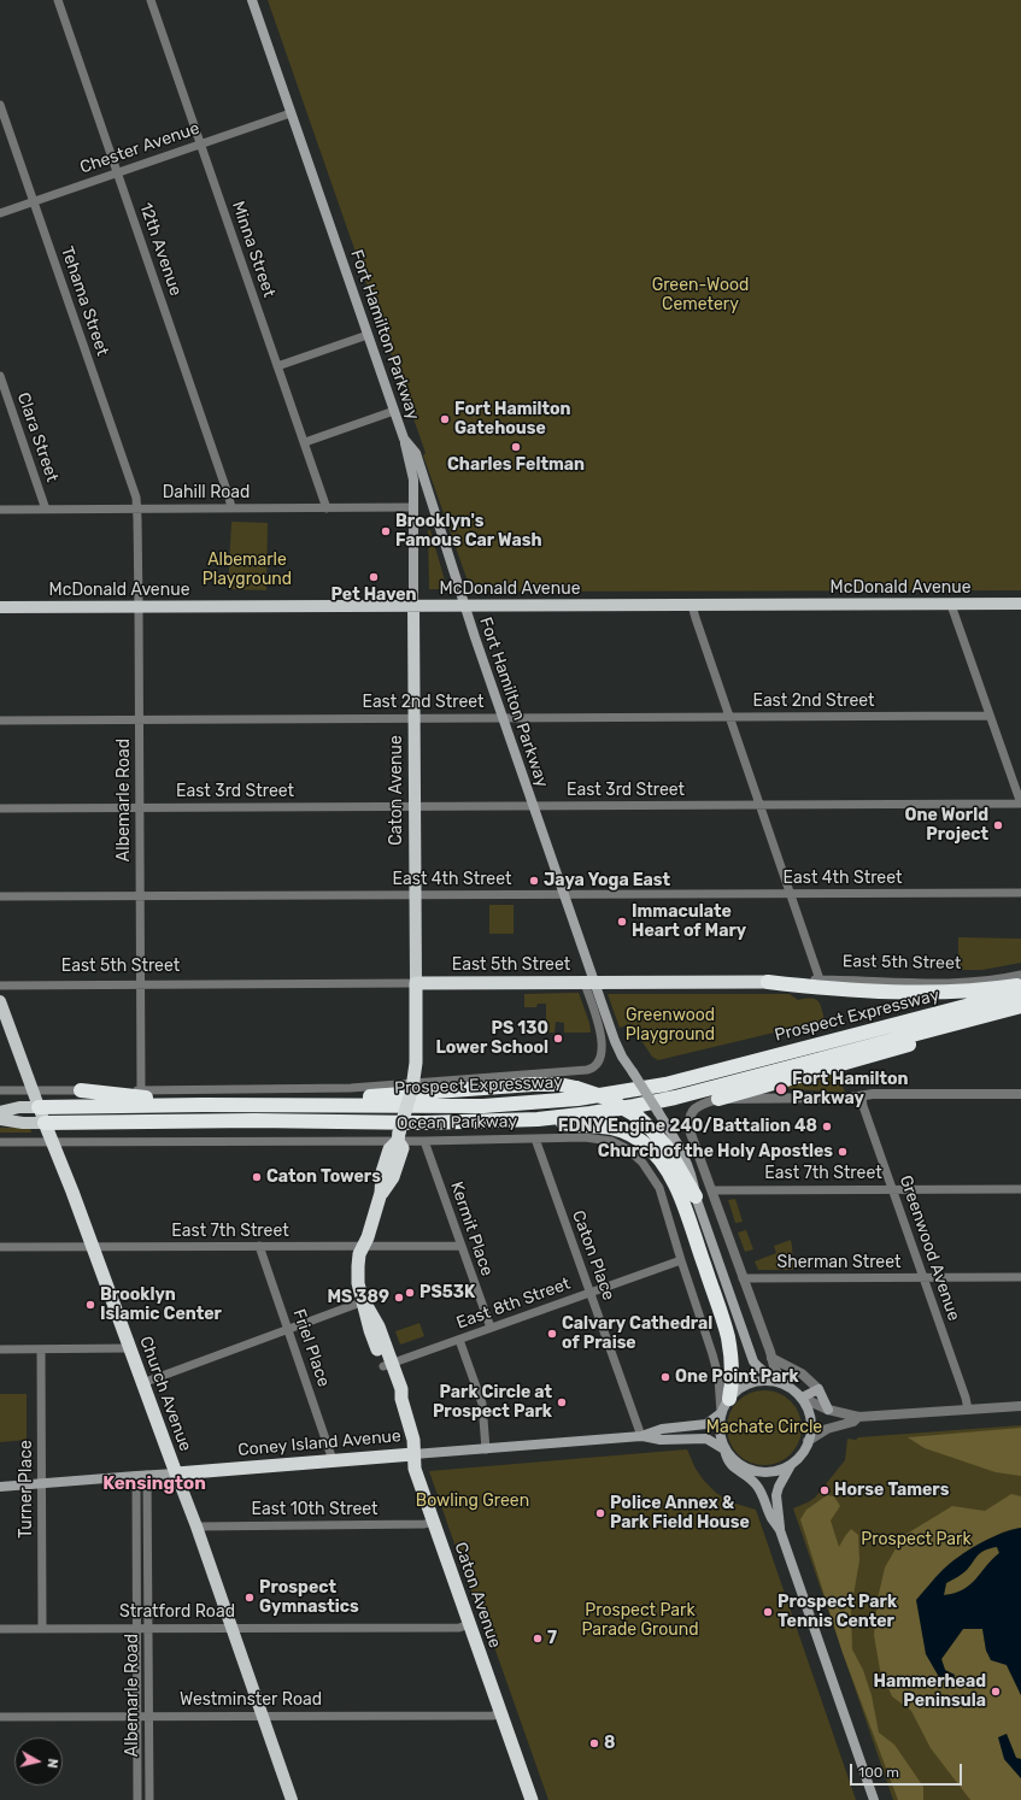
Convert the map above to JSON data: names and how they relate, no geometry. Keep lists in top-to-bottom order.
{
  "streets": {
    "highway": [
      "Caton Avenue",
      "East 5th Street",
      "Prospect Expressway",
      "Church Avenue",
      "Coney Island Avenue"
    ],
    "main road": ["Fort Hamilton Parkway", "McDonald Avenue"],
    "street": [
      "Chester Avenue",
      "12th Avenue",
      "Minna Street",
      "Tehama Street",
      "Clara Street",
      "Dahill Road",
      "East 2nd Street",
      "East 3rd Street",
      "Albemarle Road",
      "East 4th Street",
      "Ocean Parkway",
      "East 7th Street",
      "Kermit Place",
      "Greenwood Avenue",
      "Caton Place",
      "Sherman Street",
      "East 8th Street",
      "Friel Place",
      "Turner Place",
      "East 10th Street",
      "Stratford Road",
      "Westminster Road"
    ]
  },
  "crossings": [
    ["Chester Avenue", "12th Avenue"],
    ["Chester Avenue", "Minna Street"],
    ["Chester Avenue", "Tehama Street"],
    ["Chester Avenue", "Fort Hamilton Parkway"],
    ["12th Avenue", "Dahill Road"],
    ["Minna Street", "Dahill Road"],
    ["Tehama Street", "Dahill Road"],
    ["Tehama Street", "Albemarle Road"],
    ["Fort Hamilton Parkway", "McDonald Avenue"],
    ["Fort Hamilton Parkway", "East 2nd Street"],
    ["Fort Hamilton Parkway", "Caton Avenue"],
    ["Fort Hamilton Parkway", "East 3rd Street"],
    ["Fort Hamilton Parkway", "East 4th Street"],
    ["Fort Hamilton Parkway", "East 5th Street"],
    ["Fort Hamilton Parkway", "Ocean Parkway"],
    ["Fort Hamilton Parkway", "Coney Island Avenue"],
    ["Clara Street", "Dahill Road"],
    ["Dahill Road", "Caton Avenue"],
    ["Dahill Road", "Albemarle Road"],
    ["McDonald Avenue", "Caton Avenue"],
    ["McDonald Avenue", "Albemarle Road"],
    ["East 2nd Street", "Caton Avenue"],
    ["East 2nd Street", "Albemarle Road"],
    ["Caton Avenue", "East 3rd Street"],
    ["Caton Avenue", "East 4th Street"],
    ["Caton Avenue", "East 5th Street"],
    ["Caton Avenue", "Ocean Parkway"],
    ["Caton Avenue", "East 7th Street"],
    ["Caton Avenue", "East 8th Street"],
    ["Caton Avenue", "Coney Island Avenue"],
    ["Caton Avenue", "East 10th Street"],
    ["Caton Avenue", "Stratford Road"],
    ["Caton Avenue", "Westminster Road"],
    ["East 3rd Street", "Albemarle Road"],
    ["Albemarle Road", "East 4th Street"],
    ["Albemarle Road", "East 5th Street"],
    ["Albemarle Road", "Coney Island Avenue"],
    ["Albemarle Road", "Stratford Road"],
    ["Albemarle Road", "Westminster Road"],
    ["Prospect Expressway", "Church Avenue"],
    ["Ocean Parkway", "Kermit Place"],
    ["Ocean Parkway", "Caton Place"],
    ["Ocean Parkway", "East 8th Street"],
    ["Ocean Parkway", "Church Avenue"],
    ["Ocean Parkway", "Coney Island Avenue"],
    ["East 7th Street", "Kermit Place"],
    ["East 7th Street", "Greenwood Avenue"],
    ["East 7th Street", "Friel Place"],
    ["East 7th Street", "Church Avenue"],
    ["Kermit Place", "East 8th Street"],
    ["Greenwood Avenue", "Sherman Street"],
    ["Caton Place", "East 8th Street"],
    ["Caton Place", "Coney Island Avenue"],
    ["Friel Place", "Coney Island Avenue"],
    ["Church Avenue", "Coney Island Avenue"],
    ["Church Avenue", "East 10th Street"],
    ["Church Avenue", "Stratford Road"],
    ["Church Avenue", "Westminster Road"],
    ["Coney Island Avenue", "Turner Place"],
    ["Turner Place", "Stratford Road"]
  ],
  "districts": ["Kensington"],
  "parks": [
    "Green-Wood Cemetery",
    "Albemarle Playground",
    "Greenwood Playground",
    "Machate Circle",
    "Bowling Green",
    "Prospect Park",
    "Prospect Park Parade Ground"
  ],
  "places": [
    "Fort Hamilton Gatehouse",
    "Charles Feltman",
    "Brooklyn's Famous Car Wash",
    "Pet Haven",
    "One World Project",
    "Jaya Yoga East",
    "Immaculate Heart of Mary",
    "PS 130 Lower School",
    "Fort Hamilton Parkway",
    "FDNY Engine 240/Battalion 48",
    "Church of the Holy Apostles",
    "Caton Towers",
    "PS53K",
    "MS 389",
    "Brooklyn Islamic Center",
    "Calvary Cathedral of Praise",
    "One Point Park",
    "Park Circle at Prospect Park",
    "Horse Tamers",
    "Police Annex & Park Field House",
    "Prospect Gymnastics",
    "Prospect Park Tennis Center",
    "7",
    "Hammerhead Peninsula",
    "8"
  ],
  "scale_bar": "100 m",
  "north": "right"
}
